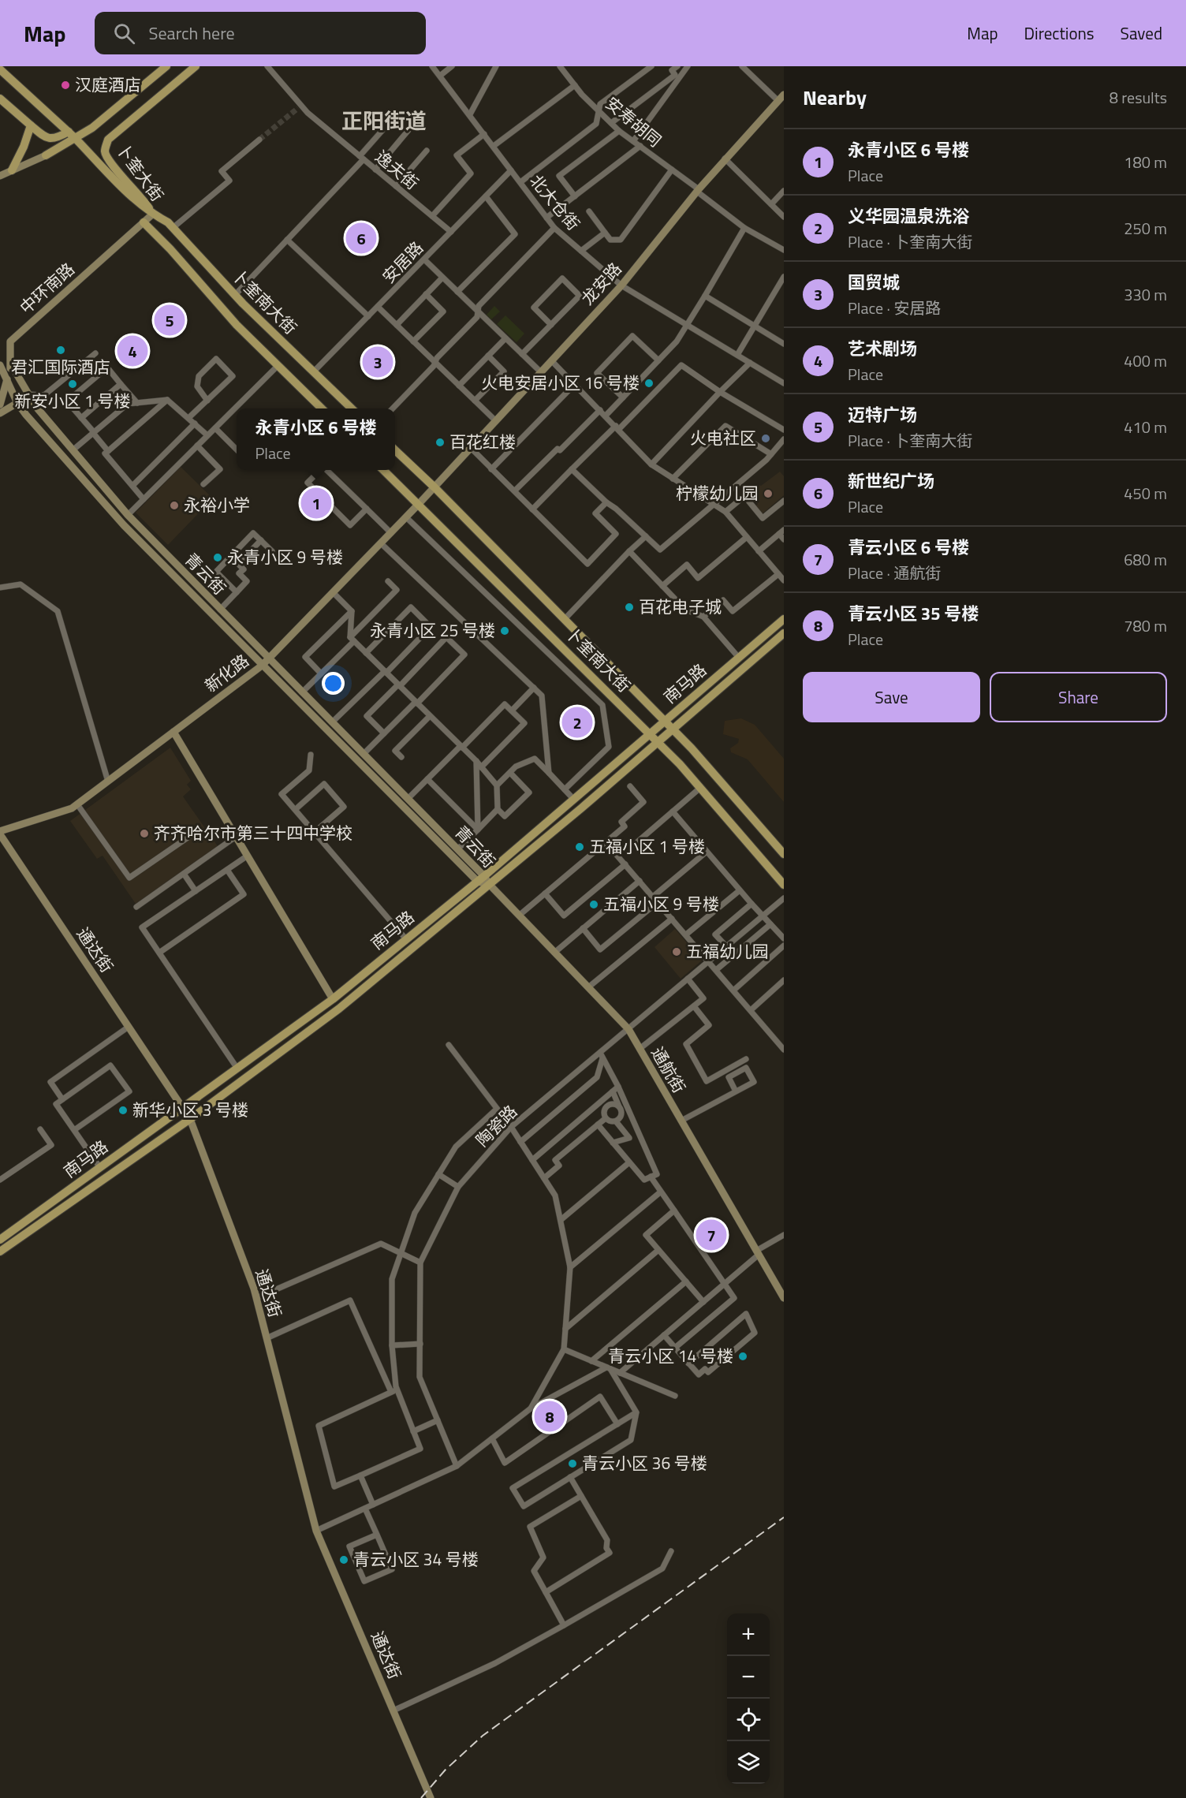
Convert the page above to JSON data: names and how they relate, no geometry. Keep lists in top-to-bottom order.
{
  "streets": {
    "main road": ["卜奎大街", "卜奎南大街", "南马路"],
    "street": [
      "安寿胡同",
      "逸夫街",
      "北大仓街",
      "安居路",
      "龙安路",
      "中环南路",
      "青云街",
      "新化路",
      "通达街",
      "通航街",
      "陶瓷路"
    ]
  },
  "crossings": [
    ["安寿胡同", "龙安路"],
    ["逸夫街", "安居路"],
    ["卜奎大街", "中环南路"],
    ["卜奎大街", "卜奎南大街"],
    ["北大仓街", "安居路"],
    ["北大仓街", "龙安路"],
    ["安居路", "卜奎南大街"],
    ["龙安路", "卜奎南大街"],
    ["龙安路", "新化路"],
    ["中环南路", "卜奎南大街"],
    ["中环南路", "青云街"],
    ["卜奎南大街", "新化路"],
    ["卜奎南大街", "南马路"],
    ["青云街", "新化路"],
    ["青云街", "南马路"],
    ["青云街", "通航街"],
    ["新化路", "通达街"],
    ["南马路", "通达街"],
    ["南马路", "通航街"],
    ["通航街", "陶瓷路"]
  ],
  "districts": ["正阳街道"],
  "places": [
    "汉庭酒店",
    "君汇国际酒店",
    "火电安居小区 16 号楼",
    "新安小区 1 号楼",
    "火电社区",
    "百花红楼",
    "柠檬幼儿园",
    "永裕小学",
    "永青小区 9 号楼",
    "百花电子城",
    "永青小区 25 号楼",
    "齐齐哈尔市第三十四中学校",
    "五福小区 1 号楼",
    "五福小区 9 号楼",
    "五福幼儿园",
    "新华小区 3 号楼",
    "青云小区 14 号楼",
    "青云小区 36 号楼",
    "青云小区 34 号楼"
  ],
  "page": {
    "header": "Map",
    "search": "Search here",
    "nav": ["Map", "Directions", "Saved"],
    "heading": ["Nearby", "8 results"],
    "list": [
      {
        "mark": "1",
        "name": "永青小区 6 号楼",
        "note": "Place",
        "value": "180 m"
      },
      {
        "mark": "2",
        "name": "义华园温泉洗浴",
        "note": "Place · 卜奎南大街",
        "value": "250 m"
      },
      {
        "mark": "3",
        "name": "国贸城",
        "note": "Place · 安居路",
        "value": "330 m"
      },
      {
        "mark": "4",
        "name": "艺术剧场",
        "note": "Place",
        "value": "400 m"
      },
      {
        "mark": "5",
        "name": "迈特广场",
        "note": "Place · 卜奎南大街",
        "value": "410 m"
      },
      {
        "mark": "6",
        "name": "新世纪广场",
        "note": "Place",
        "value": "450 m"
      },
      {
        "mark": "7",
        "name": "青云小区 6 号楼",
        "note": "Place · 通航街",
        "value": "680 m"
      },
      {
        "mark": "8",
        "name": "青云小区 35 号楼",
        "note": "Place",
        "value": "780 m"
      }
    ],
    "pins": [
      "6",
      "5",
      "4",
      "3",
      "1",
      "2",
      "7",
      "8"
    ],
    "popup": ["永青小区 6 号楼", "Place"],
    "buttons": ["Save", "Share"],
    "map_buttons": ["+", "−"]
  }
}
